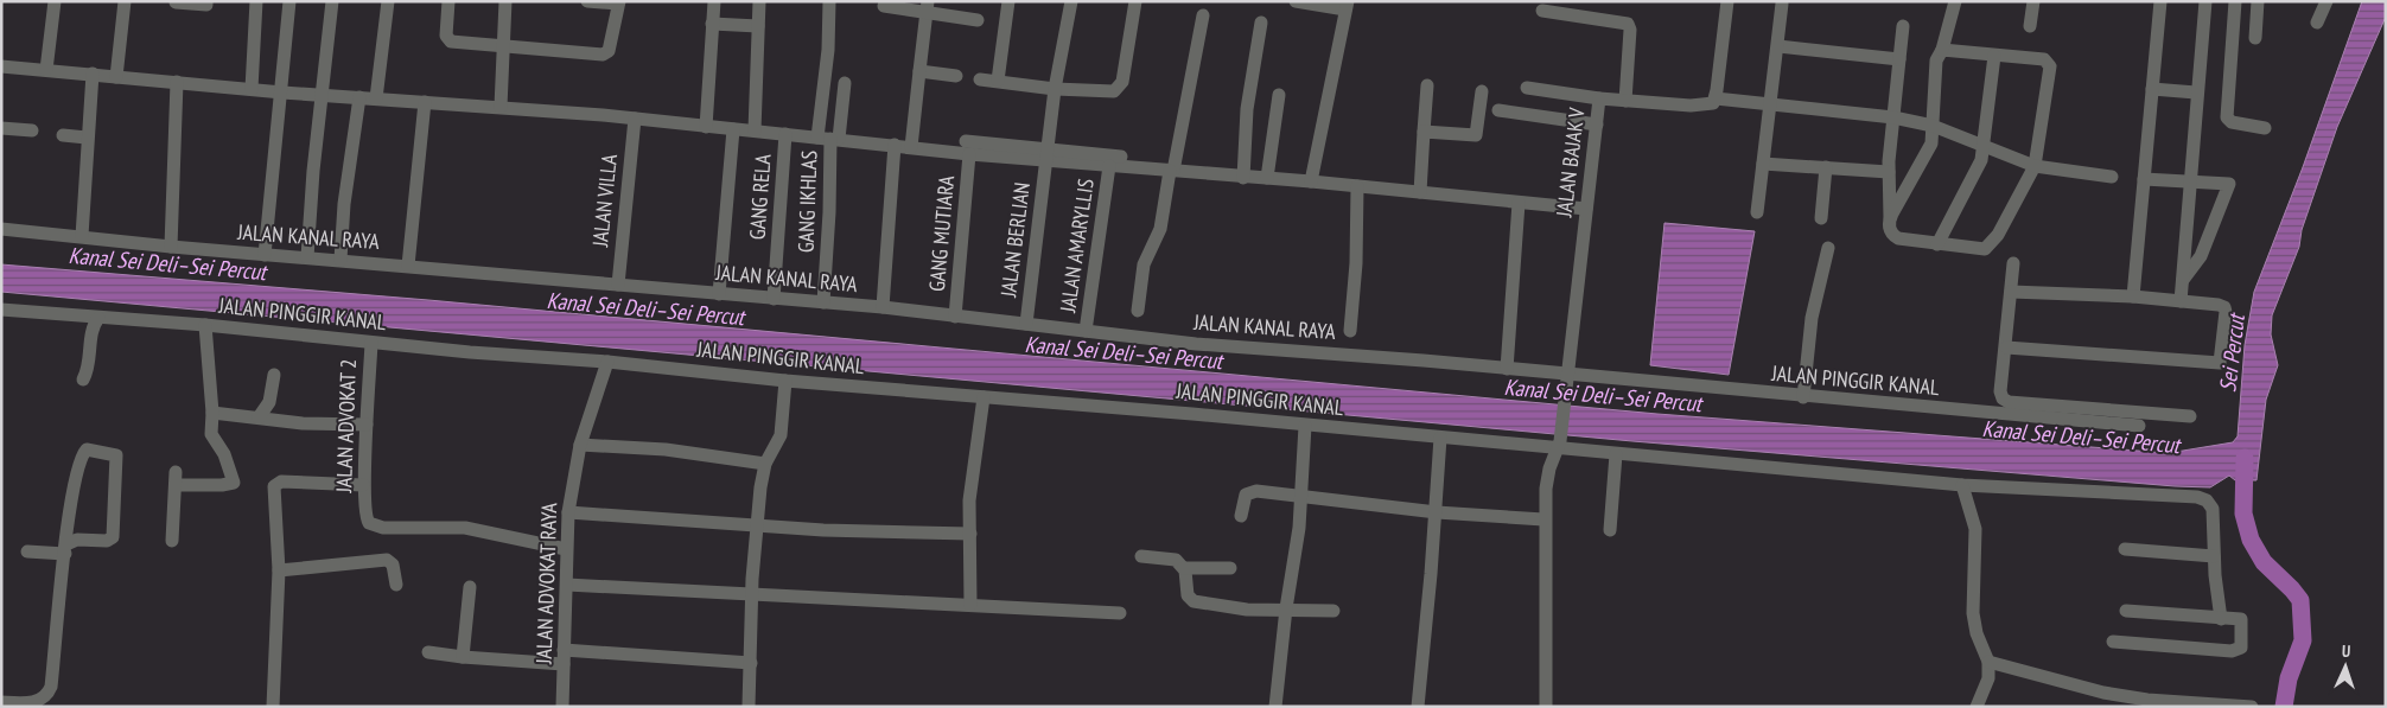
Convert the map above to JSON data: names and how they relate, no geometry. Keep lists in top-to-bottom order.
{
  "streets": {
    "street": [
      "JALAN BAJAK V",
      "GANG RELA",
      "JALAN VILLA",
      "GANG IKHLAS",
      "GANG MUTIARA",
      "JALAN KANAL RAYA",
      "JALAN BERLIAN",
      "JALAN AMARYLLIS",
      "JALAN PINGGIR KANAL",
      "JALAN ADVOKAT 2",
      "JALAN ADVOKAT RAYA"
    ]
  },
  "crossings": [
    ["JALAN BAJAK V", "JALAN KANAL RAYA"],
    ["JALAN BAJAK V", "JALAN PINGGIR KANAL"],
    ["GANG RELA", "JALAN KANAL RAYA"],
    ["JALAN VILLA", "JALAN KANAL RAYA"],
    ["GANG IKHLAS", "JALAN KANAL RAYA"],
    ["GANG MUTIARA", "JALAN KANAL RAYA"],
    ["JALAN KANAL RAYA", "JALAN BERLIAN"],
    ["JALAN KANAL RAYA", "JALAN AMARYLLIS"],
    ["JALAN KANAL RAYA", "JALAN PINGGIR KANAL"],
    ["JALAN PINGGIR KANAL", "JALAN ADVOKAT 2"],
    ["JALAN PINGGIR KANAL", "JALAN ADVOKAT RAYA"],
    ["JALAN ADVOKAT 2", "JALAN ADVOKAT RAYA"]
  ],
  "water": ["Kanal Sei Deli–Sei Percut", "Sei Percut"],
  "north": "top"
}
